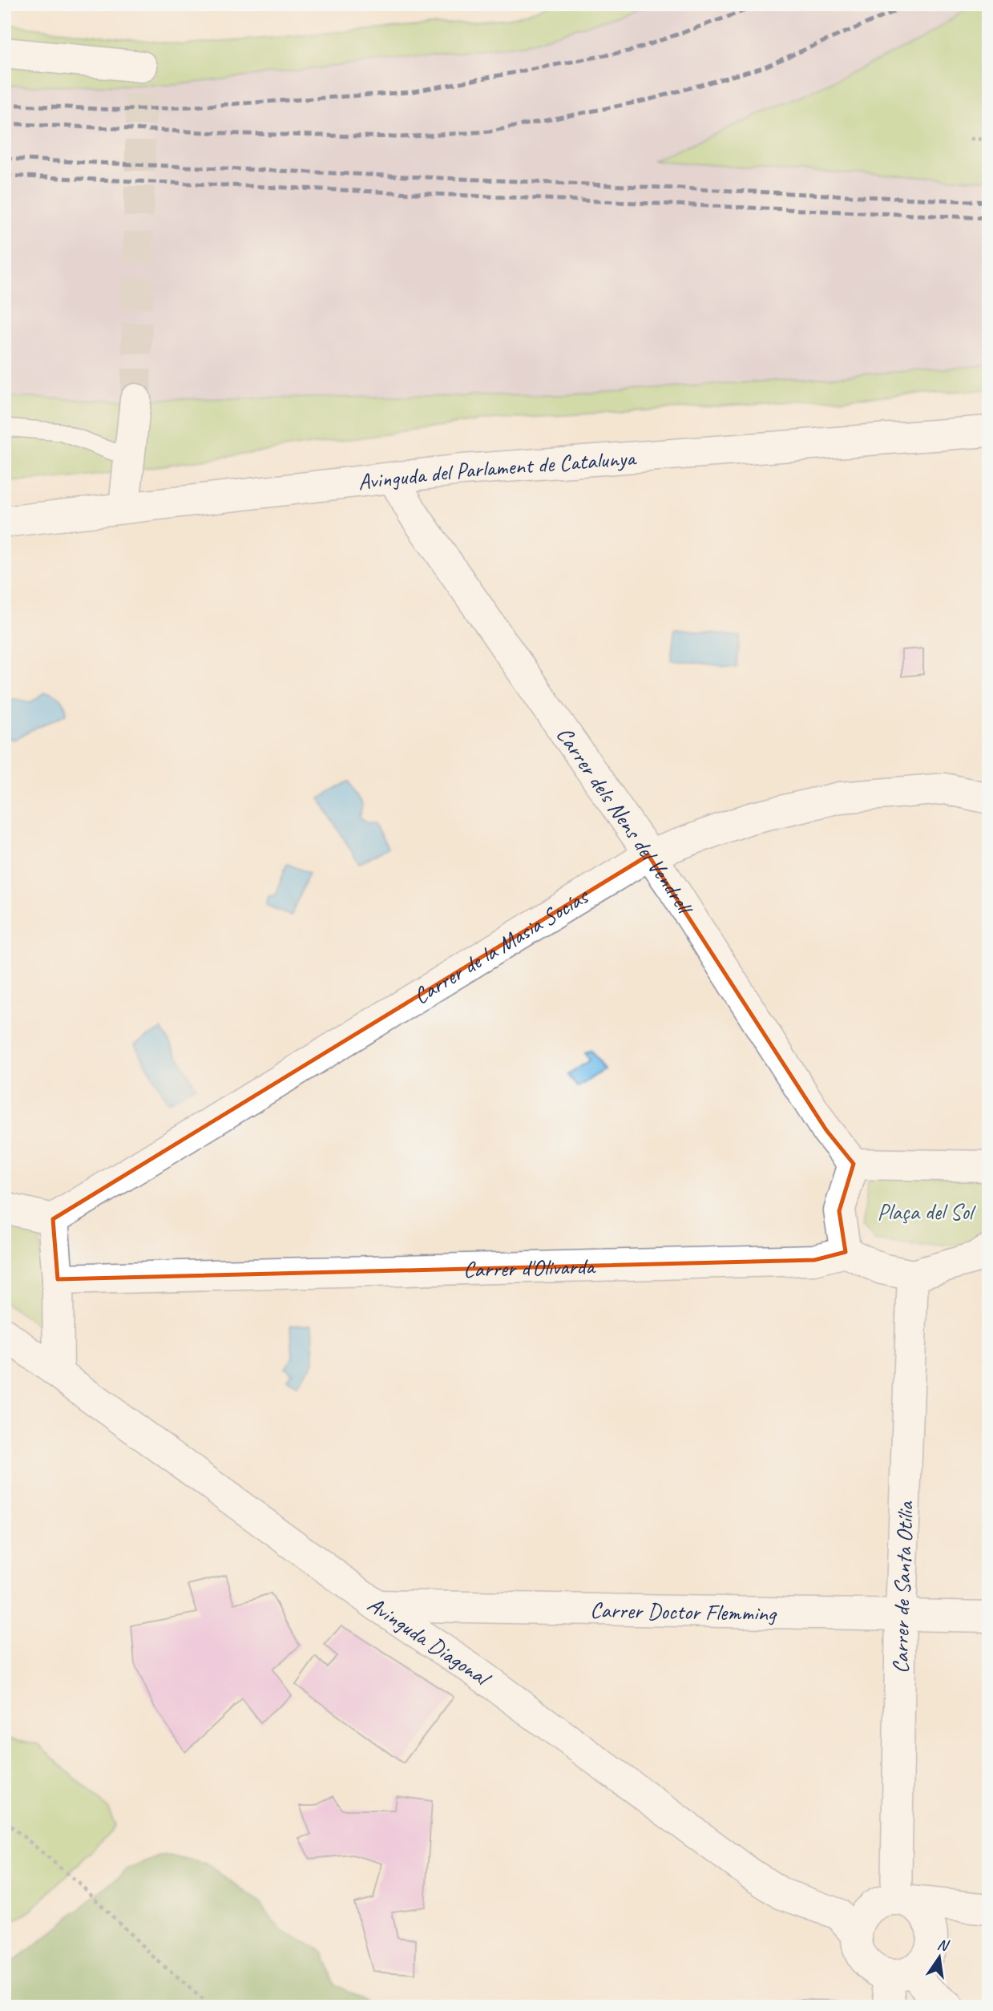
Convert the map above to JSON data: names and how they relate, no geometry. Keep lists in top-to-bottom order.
{
  "streets": {
    "street": [
      "Avinguda del Parlament de Catalunya",
      "Carrer dels Nens del Vendrell",
      "Carrer de la Masia Socías",
      "Carrer d'Olivarda",
      "Carrer de Santa Otília",
      "Carrer Doctor Flemming",
      "Avinguda Diagonal"
    ]
  },
  "crossings": [
    ["Avinguda del Parlament de Catalunya", "Carrer dels Nens del Vendrell"],
    ["Carrer dels Nens del Vendrell", "Carrer de la Masia Socías"],
    ["Carrer de Santa Otília", "Carrer Doctor Flemming"],
    ["Carrer de Santa Otília", "Avinguda Diagonal"],
    ["Carrer Doctor Flemming", "Avinguda Diagonal"]
  ],
  "parks": ["Plaça del Sol"],
  "north": "top"
}
